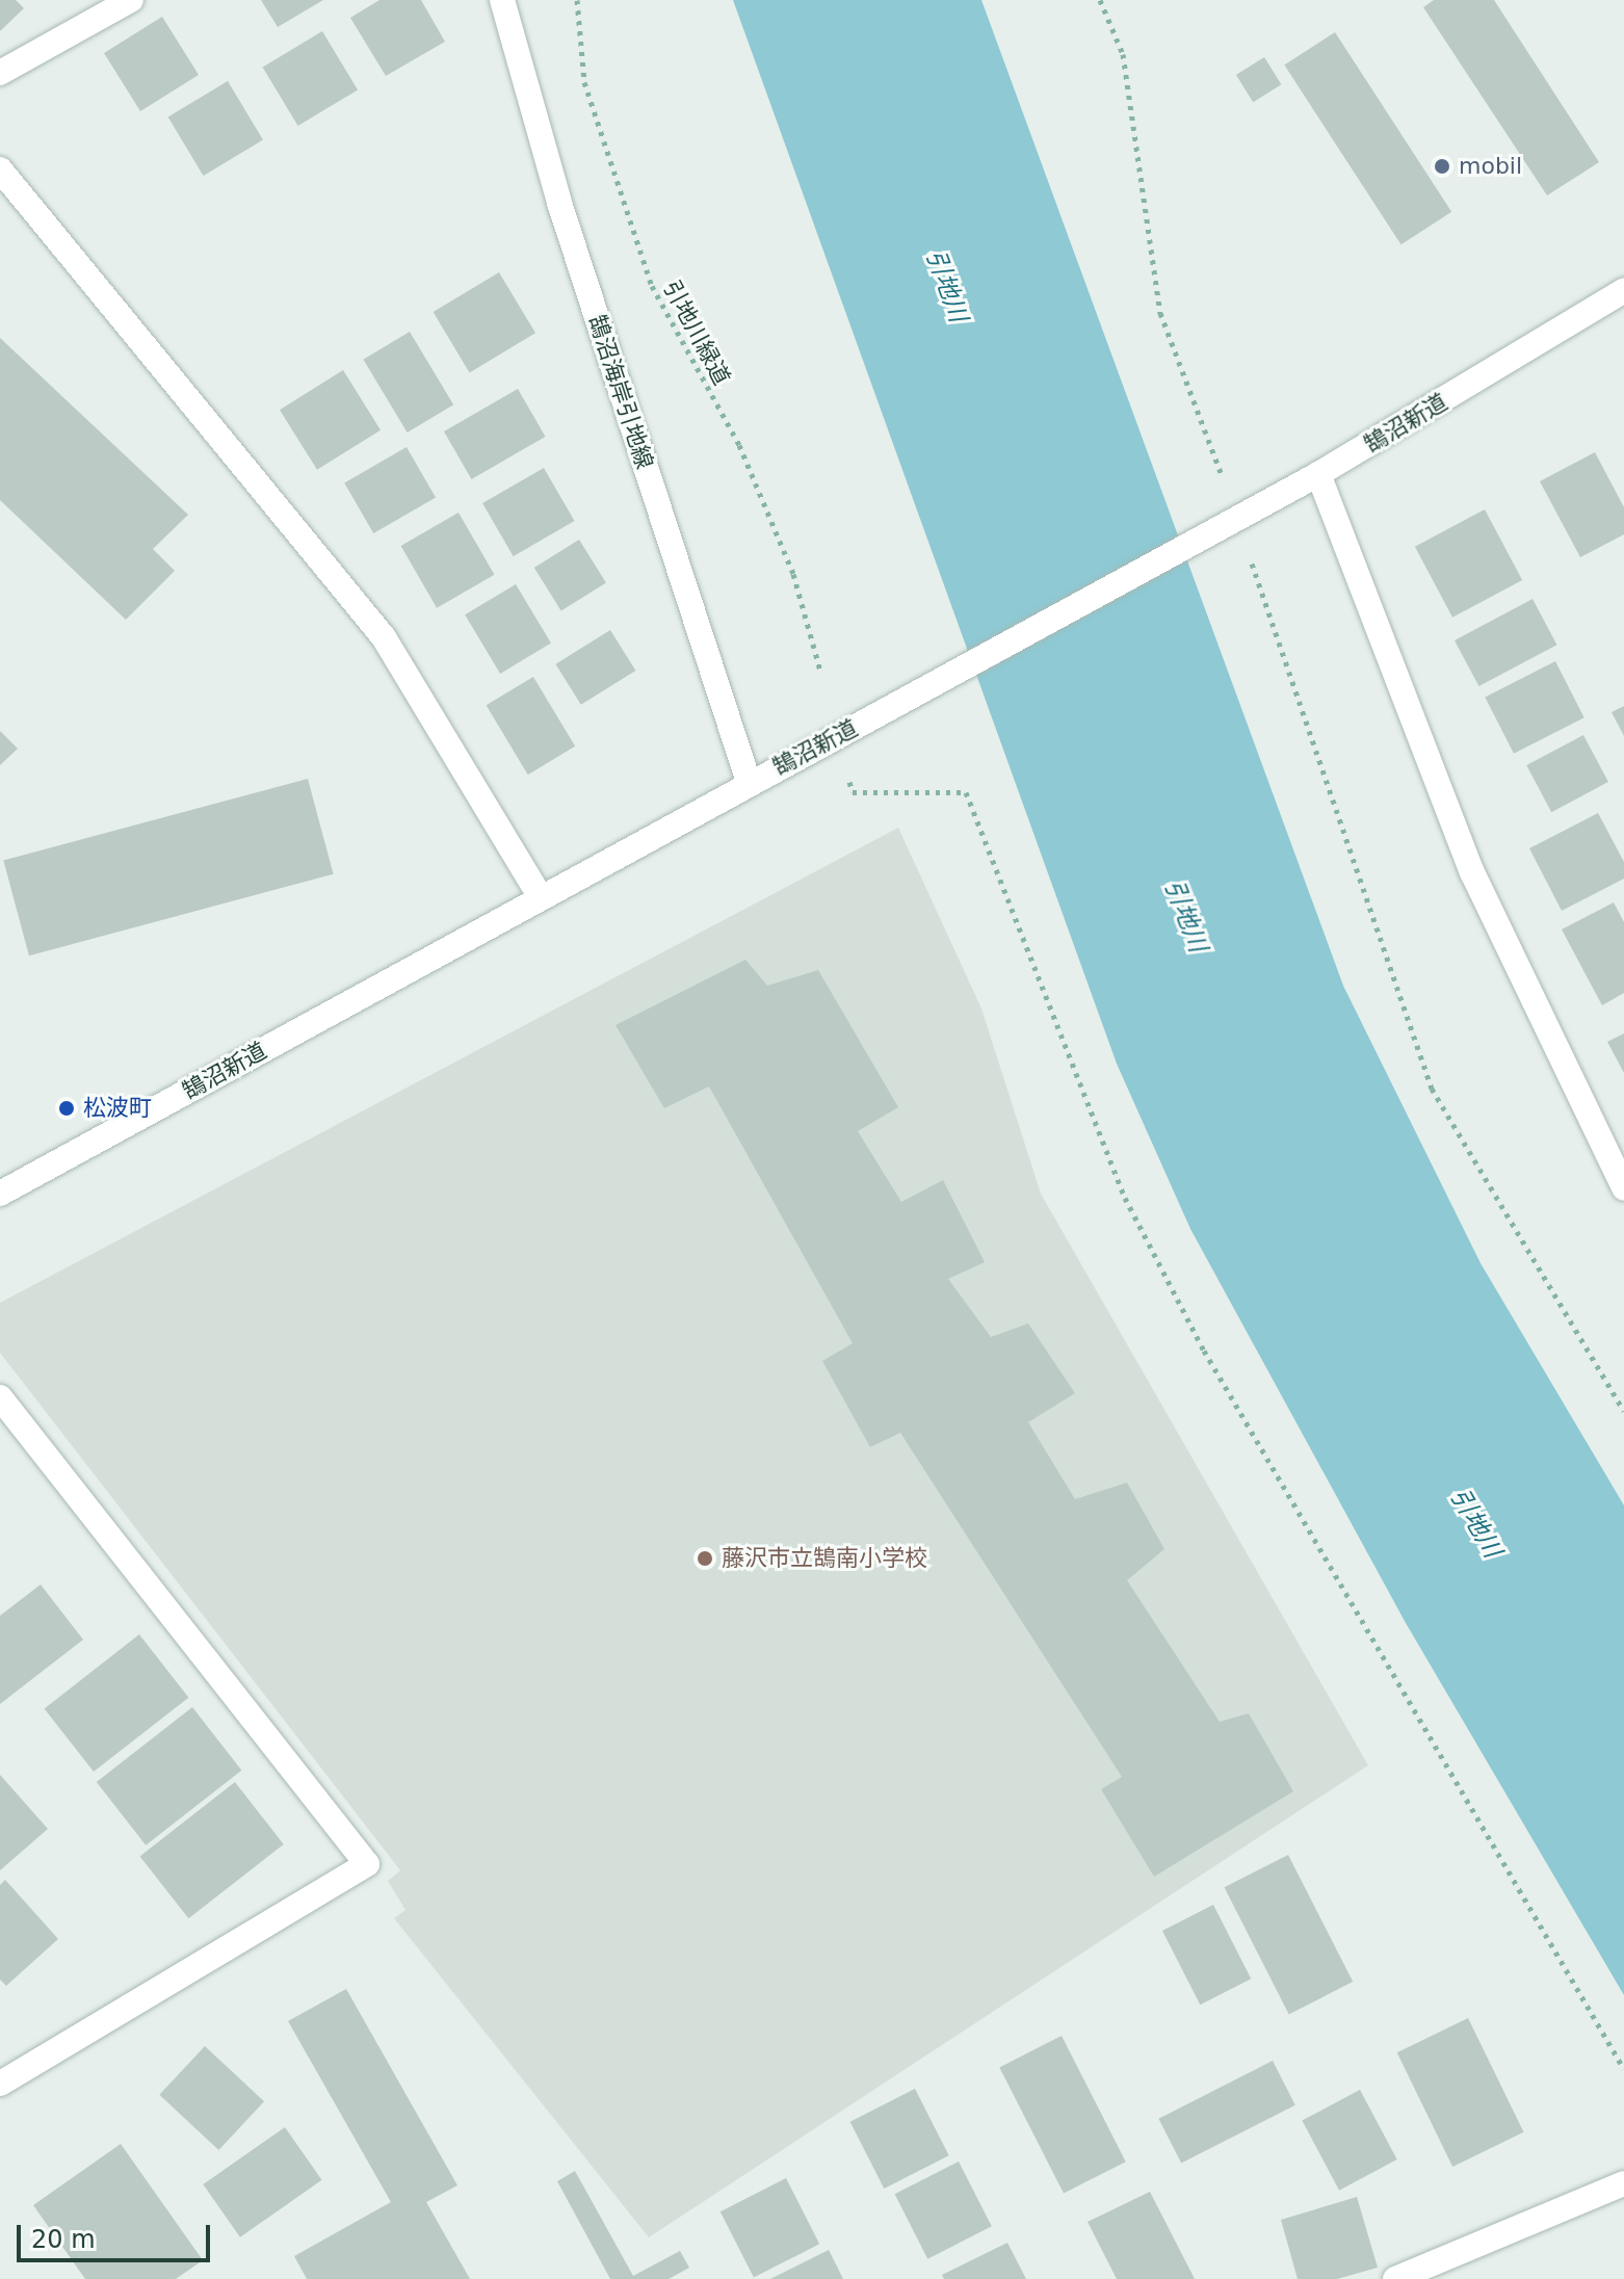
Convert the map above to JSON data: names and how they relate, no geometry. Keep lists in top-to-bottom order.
{
  "streets": {
    "street": ["鵠沼海岸引地線", "鵠沼新道"],
    "path": ["引地川緑道"]
  },
  "crossings": [
    ["鵠沼海岸引地線", "鵠沼新道"]
  ],
  "water": ["引地川"],
  "places": ["mobil", "松波町", "藤沢市立鵠南小学校"],
  "scale_bar": "20 m"
}
